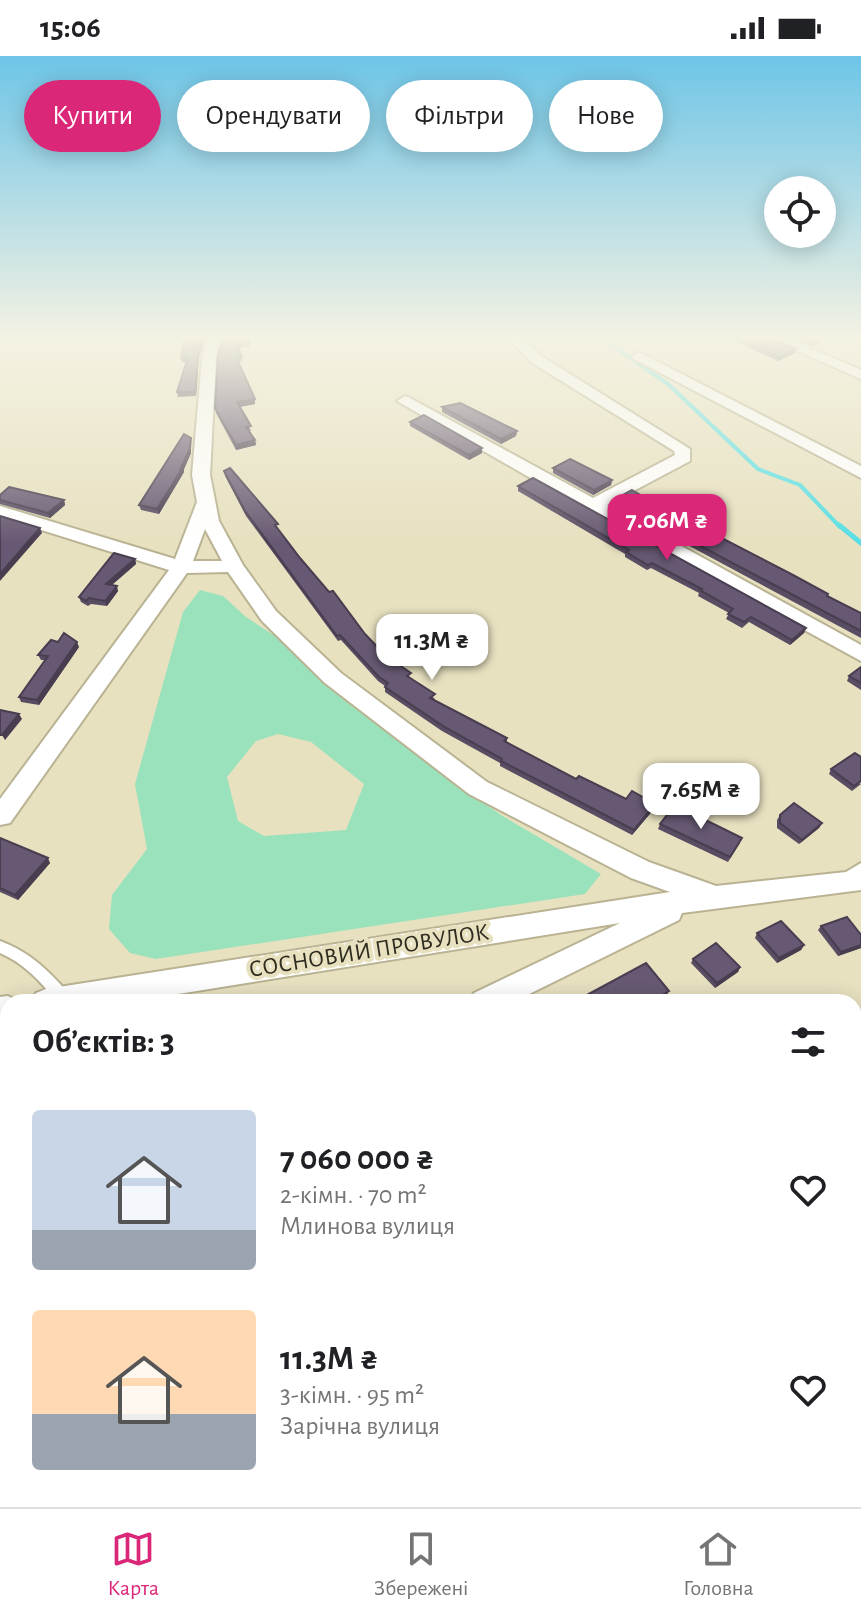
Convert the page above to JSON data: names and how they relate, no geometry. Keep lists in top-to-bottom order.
{
  "streets": {
    "street": ["СОСНОВИЙ ПРОВУЛОК"]
  },
  "page": {
    "status": "15:06",
    "chip": [
      "Купити",
      "Орендувати",
      "Фільтри",
      "Нове"
    ],
    "price": ["7.06M ₴", "11.3M ₴", "7.65M ₴"],
    "heading": "Об’єктів: 3",
    "list": [
      {
        "name": "7 060 000 ₴",
        "note": "2-кімн. · 70 m² · Млинова вулиця"
      },
      {
        "name": "11.3M ₴",
        "note": "3-кімн. · 95 m² · Зарічна вулиця"
      }
    ],
    "tabs": ["Карта", "Збережені", "Головна"]
  }
}
